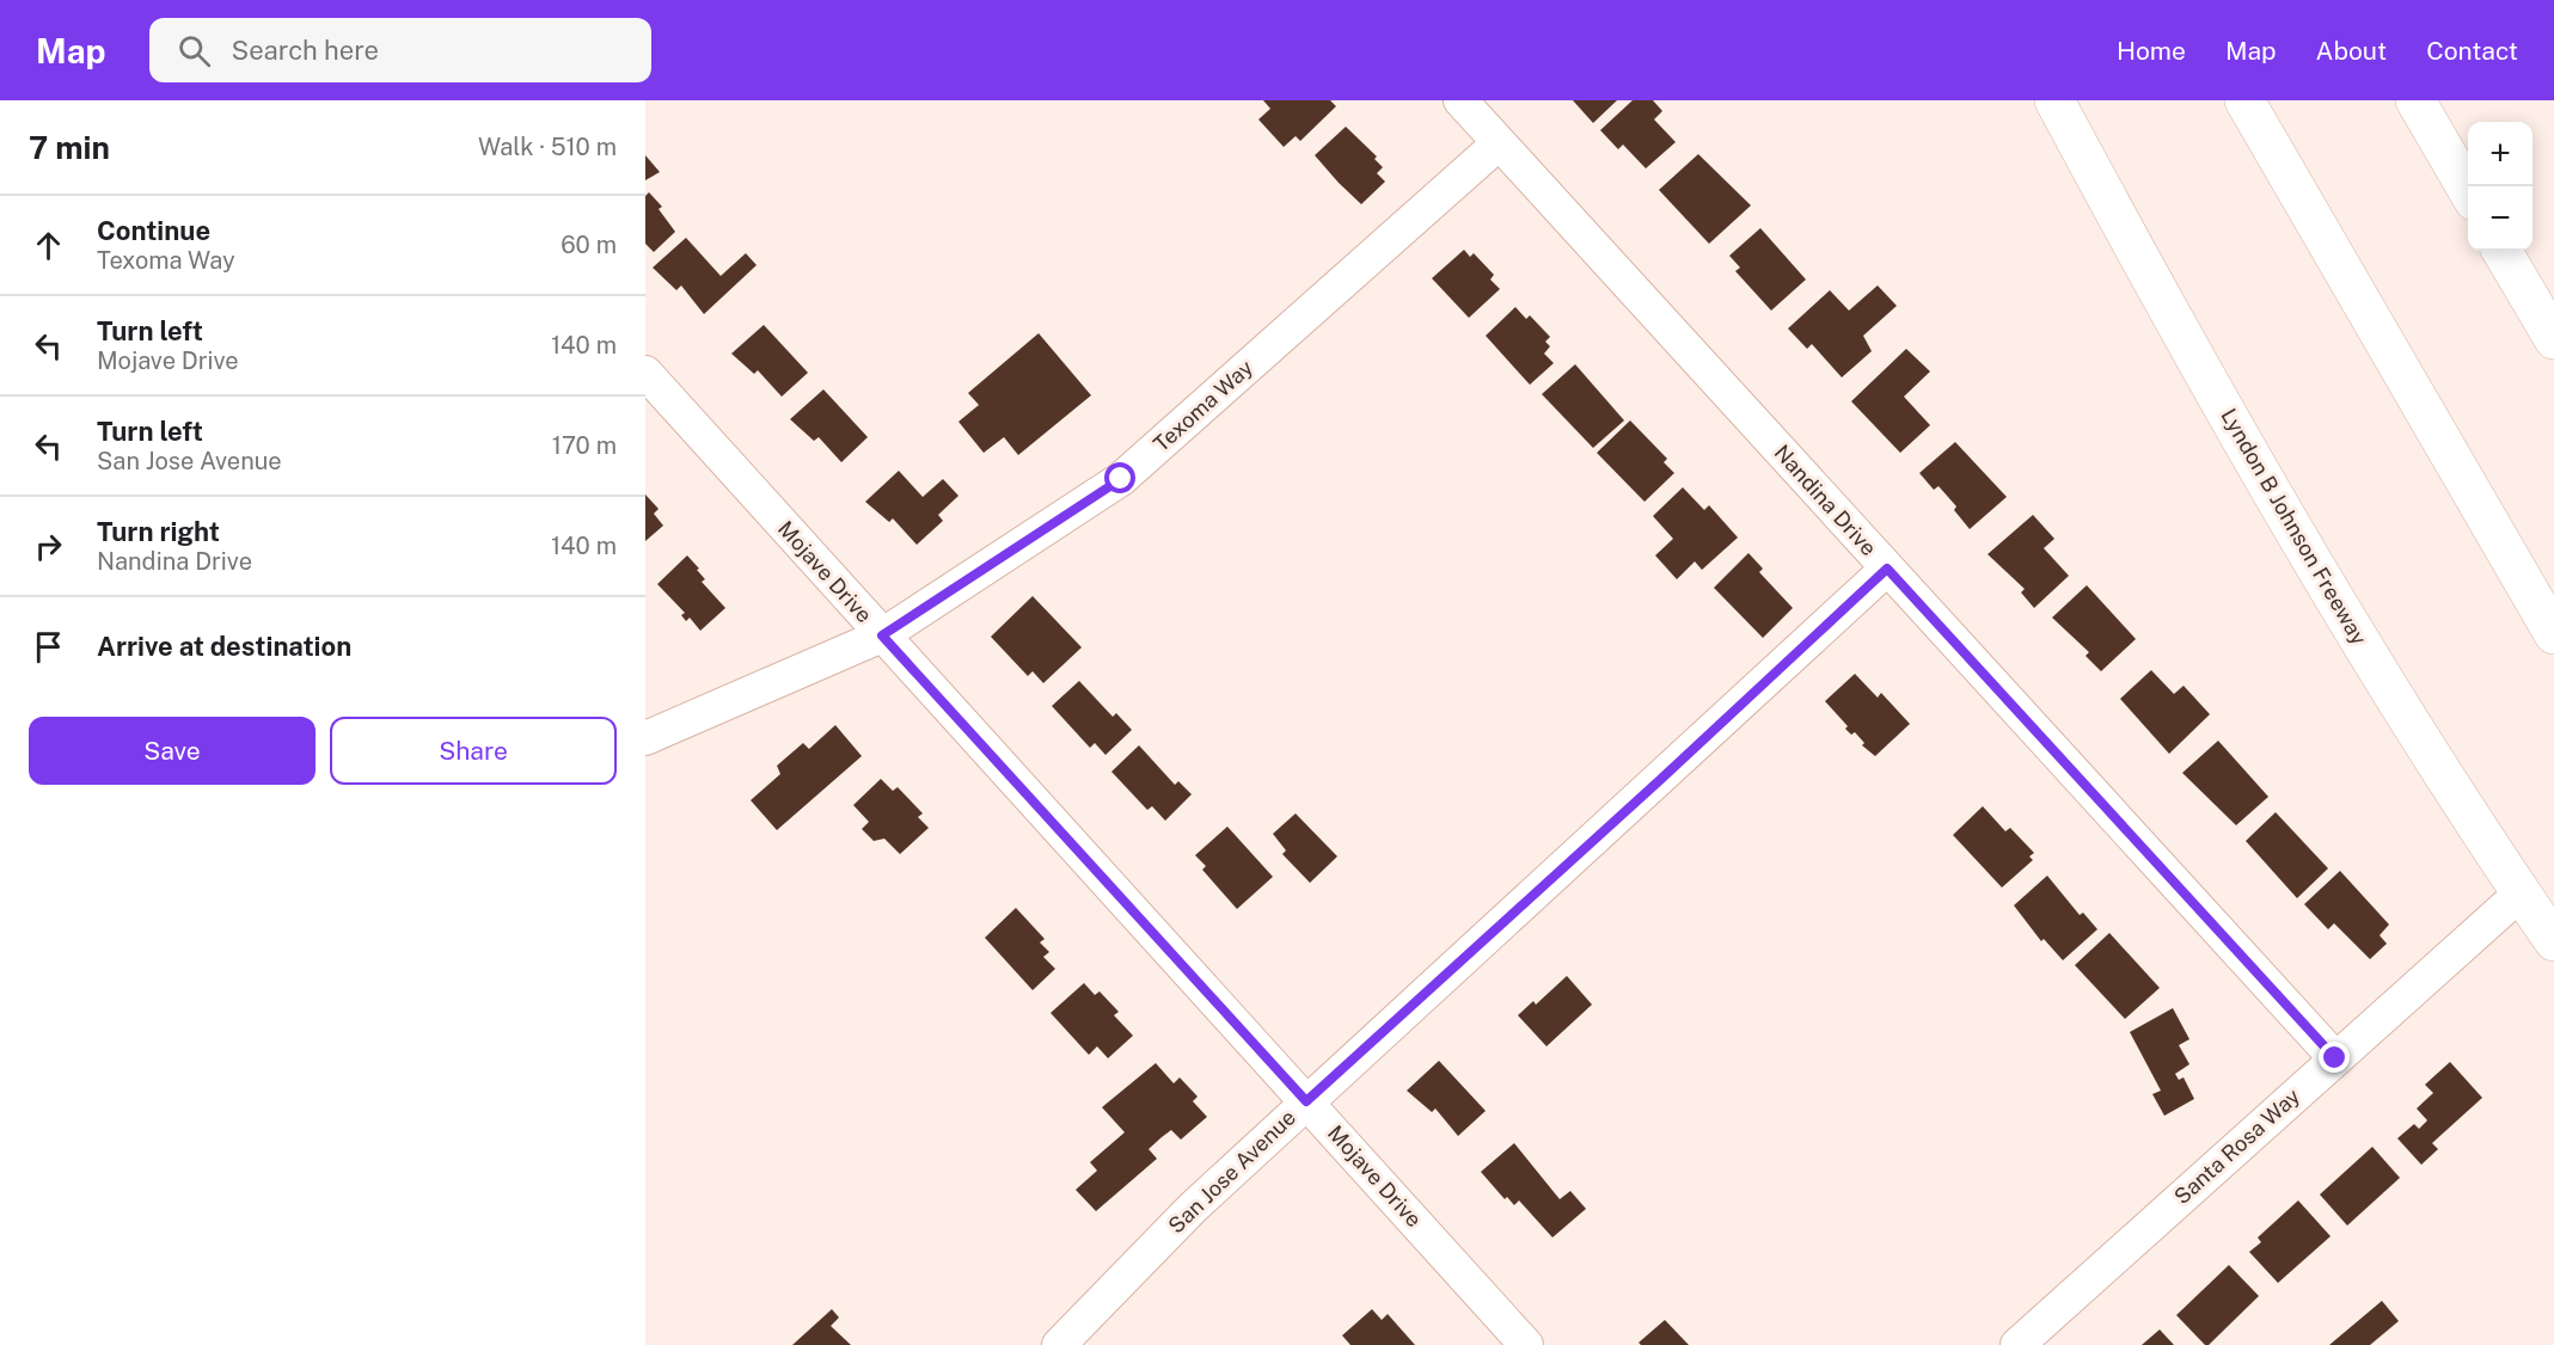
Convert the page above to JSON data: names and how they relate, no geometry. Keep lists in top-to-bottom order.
{
  "streets": {
    "main road": ["Lyndon B Johnson Freeway"],
    "street": [
      "Texoma Way",
      "Nandina Drive",
      "Mojave Drive",
      "Santa Rosa Way",
      "San Jose Avenue"
    ]
  },
  "crossings": [
    ["Texoma Way", "Nandina Drive"],
    ["Texoma Way", "Mojave Drive"],
    ["Nandina Drive", "Santa Rosa Way"],
    ["Nandina Drive", "San Jose Avenue"],
    ["Lyndon B Johnson Freeway", "Santa Rosa Way"],
    ["Mojave Drive", "San Jose Avenue"]
  ],
  "page": {
    "header": "Map",
    "search": "Search here",
    "nav": [
      "Home",
      "Map",
      "About",
      "Contact"
    ],
    "heading": ["7 min", "Walk · 510 m"],
    "map_buttons": ["+", "−"],
    "list": [
      ["Continue", "Texoma Way", "60 m"],
      ["Turn left", "Mojave Drive", "140 m"],
      ["Turn left", "San Jose Avenue", "170 m"],
      ["Turn right", "Nandina Drive", "140 m"],
      "Arrive at destination"
    ],
    "buttons": ["Save", "Share"]
  }
}
